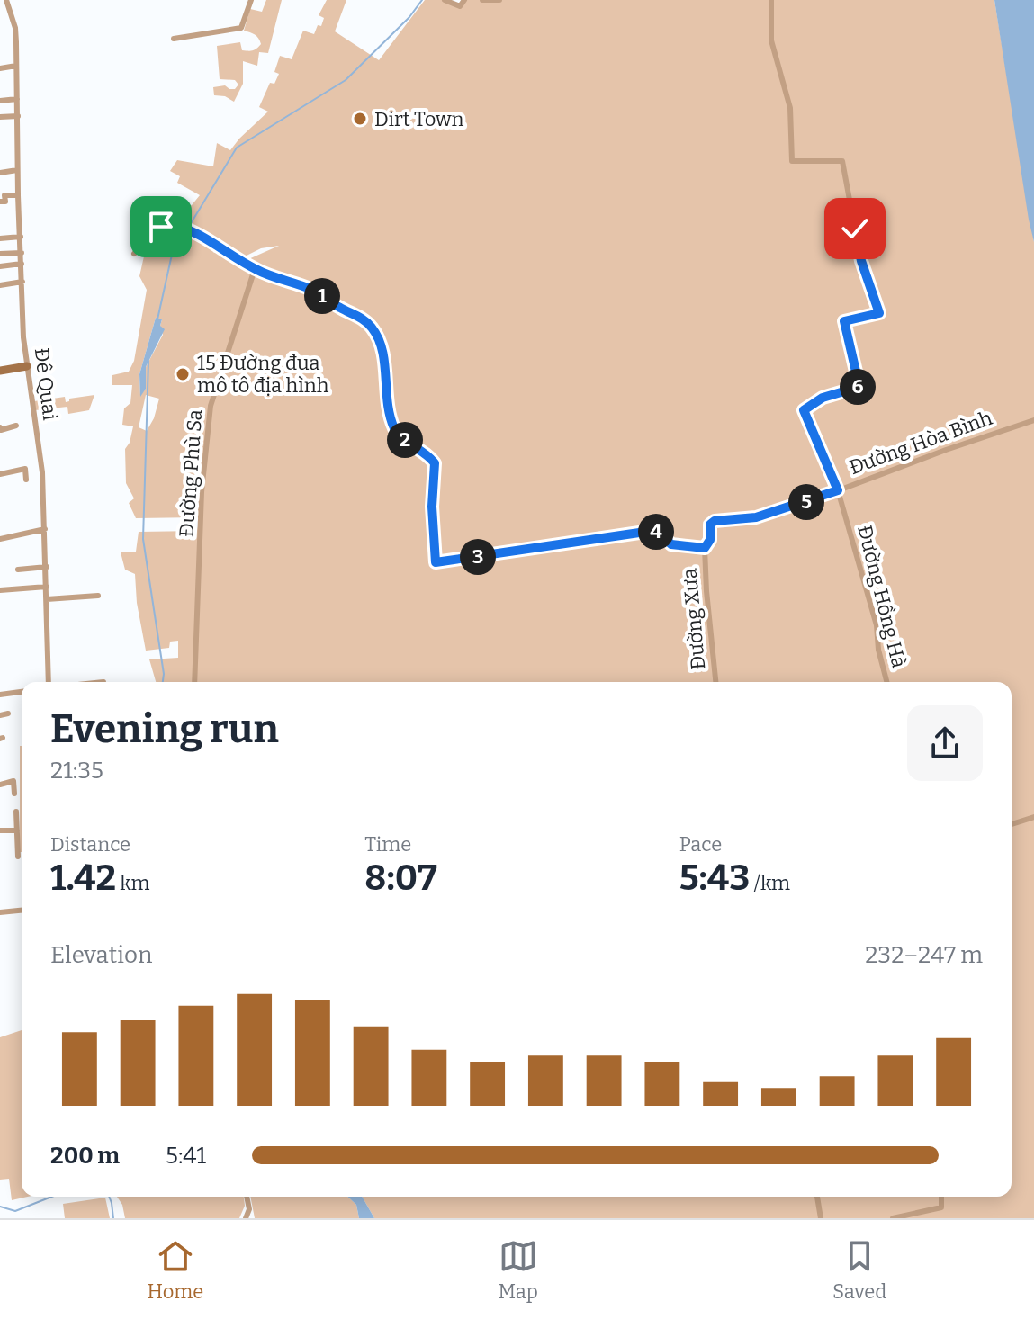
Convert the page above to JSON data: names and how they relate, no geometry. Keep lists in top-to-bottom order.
{
  "streets": {
    "street": [
      "Đê Quai",
      "Đường Hòa Bình",
      "Đường Phù Sa",
      "Đường Hồng Hà",
      "Đường Xưa"
    ]
  },
  "crossings": [
    ["Đường Hòa Bình", "Đường Hồng Hà"],
    ["Đường Hòa Bình", "Đường Xưa"]
  ],
  "places": ["Dirt Town", "15 Đường đua mô tô địa hình"],
  "page": {
    "pins": [
      "1",
      "6",
      "2",
      "5",
      "4",
      "3"
    ],
    "heading": ["Evening run", "21:35"],
    "stats": [
      ["Distance", "1.42 km"],
      ["Time", "8:07"],
      ["Pace", "5:43 /km"]
    ],
    "chart": ["Elevation", "232–247 m"],
    "list": [
      {
        "name": "200 m",
        "note": "5:41"
      }
    ],
    "tabs": ["Home", "Map", "Saved"]
  }
}
